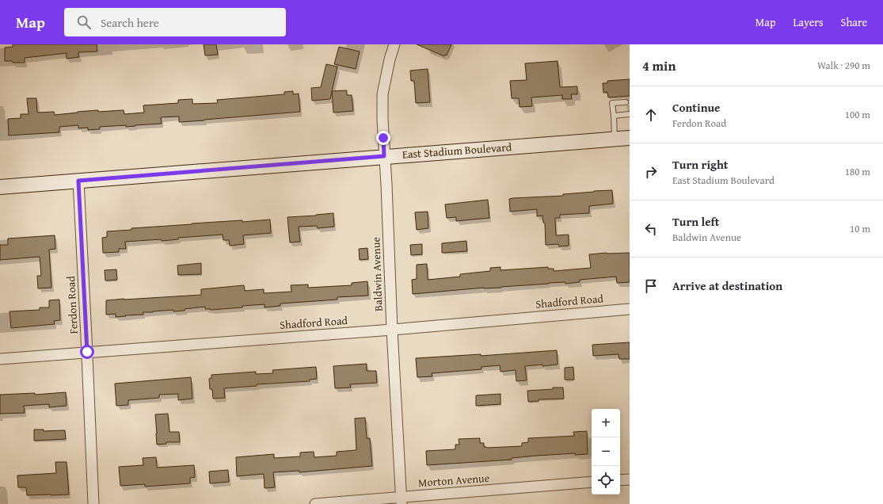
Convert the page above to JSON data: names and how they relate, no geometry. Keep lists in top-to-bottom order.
{
  "streets": {
    "main road": ["East Stadium Boulevard"],
    "street": [
      "Baldwin Avenue",
      "Shadford Road",
      "Ferdon Road",
      "Morton Avenue"
    ]
  },
  "crossings": [
    ["East Stadium Boulevard", "Baldwin Avenue"],
    ["East Stadium Boulevard", "Ferdon Road"],
    ["Baldwin Avenue", "Shadford Road"],
    ["Baldwin Avenue", "Morton Avenue"],
    ["Shadford Road", "Ferdon Road"]
  ],
  "page": {
    "header": "Map",
    "search": "Search here",
    "nav": ["Map", "Layers", "Share"],
    "heading": ["4 min", "Walk · 290 m"],
    "list": [
      ["Continue", "Ferdon Road", "100 m"],
      ["Turn right", "East Stadium Boulevard", "180 m"],
      ["Turn left", "Baldwin Avenue", "10 m"],
      "Arrive at destination"
    ],
    "map_buttons": ["+", "−"]
  }
}
